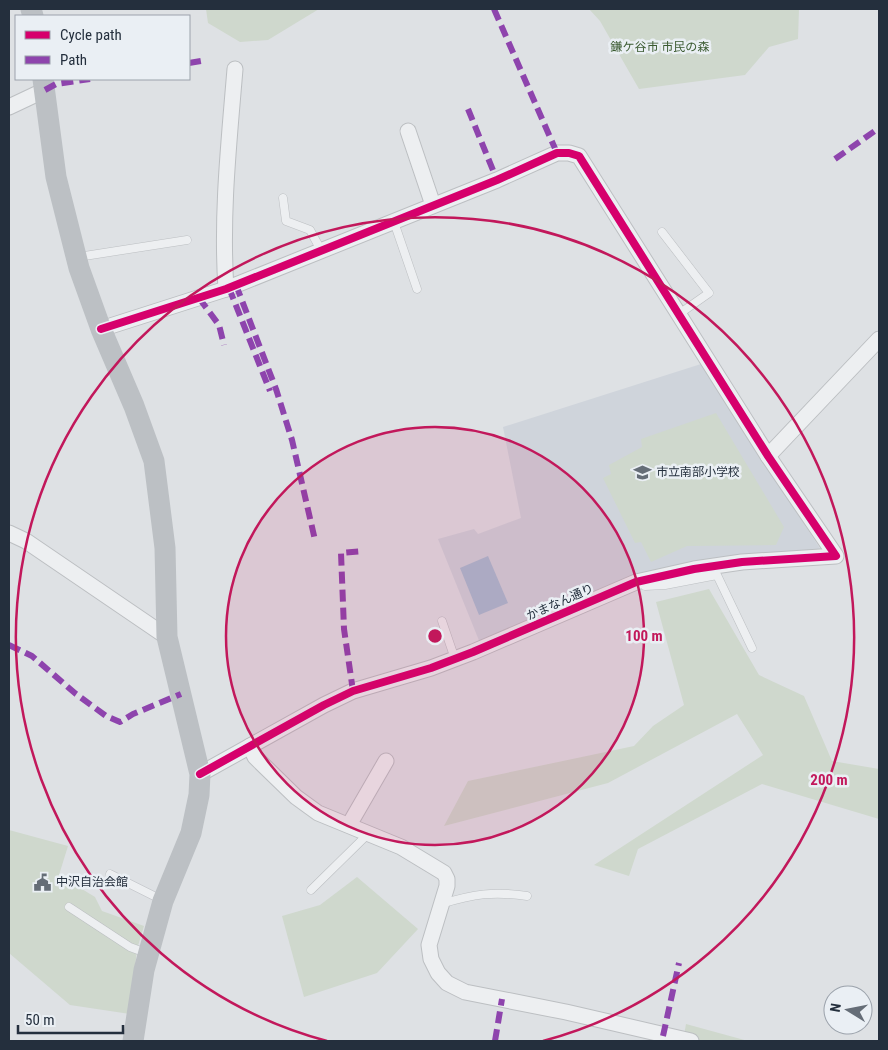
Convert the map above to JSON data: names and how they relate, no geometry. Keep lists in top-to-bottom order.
{
  "streets": {
    "street": ["かまなん通り"]
  },
  "parks": ["鎌ケ谷市 市民の森"],
  "places": {
    "school or university": ["市立南部小学校"],
    "public building": ["中沢自治会館"]
  },
  "legend": ["Cycle path", "Path"],
  "scale_bar": "50 m",
  "north": "left",
  "rings": ["100 m", "200 m"]
}
